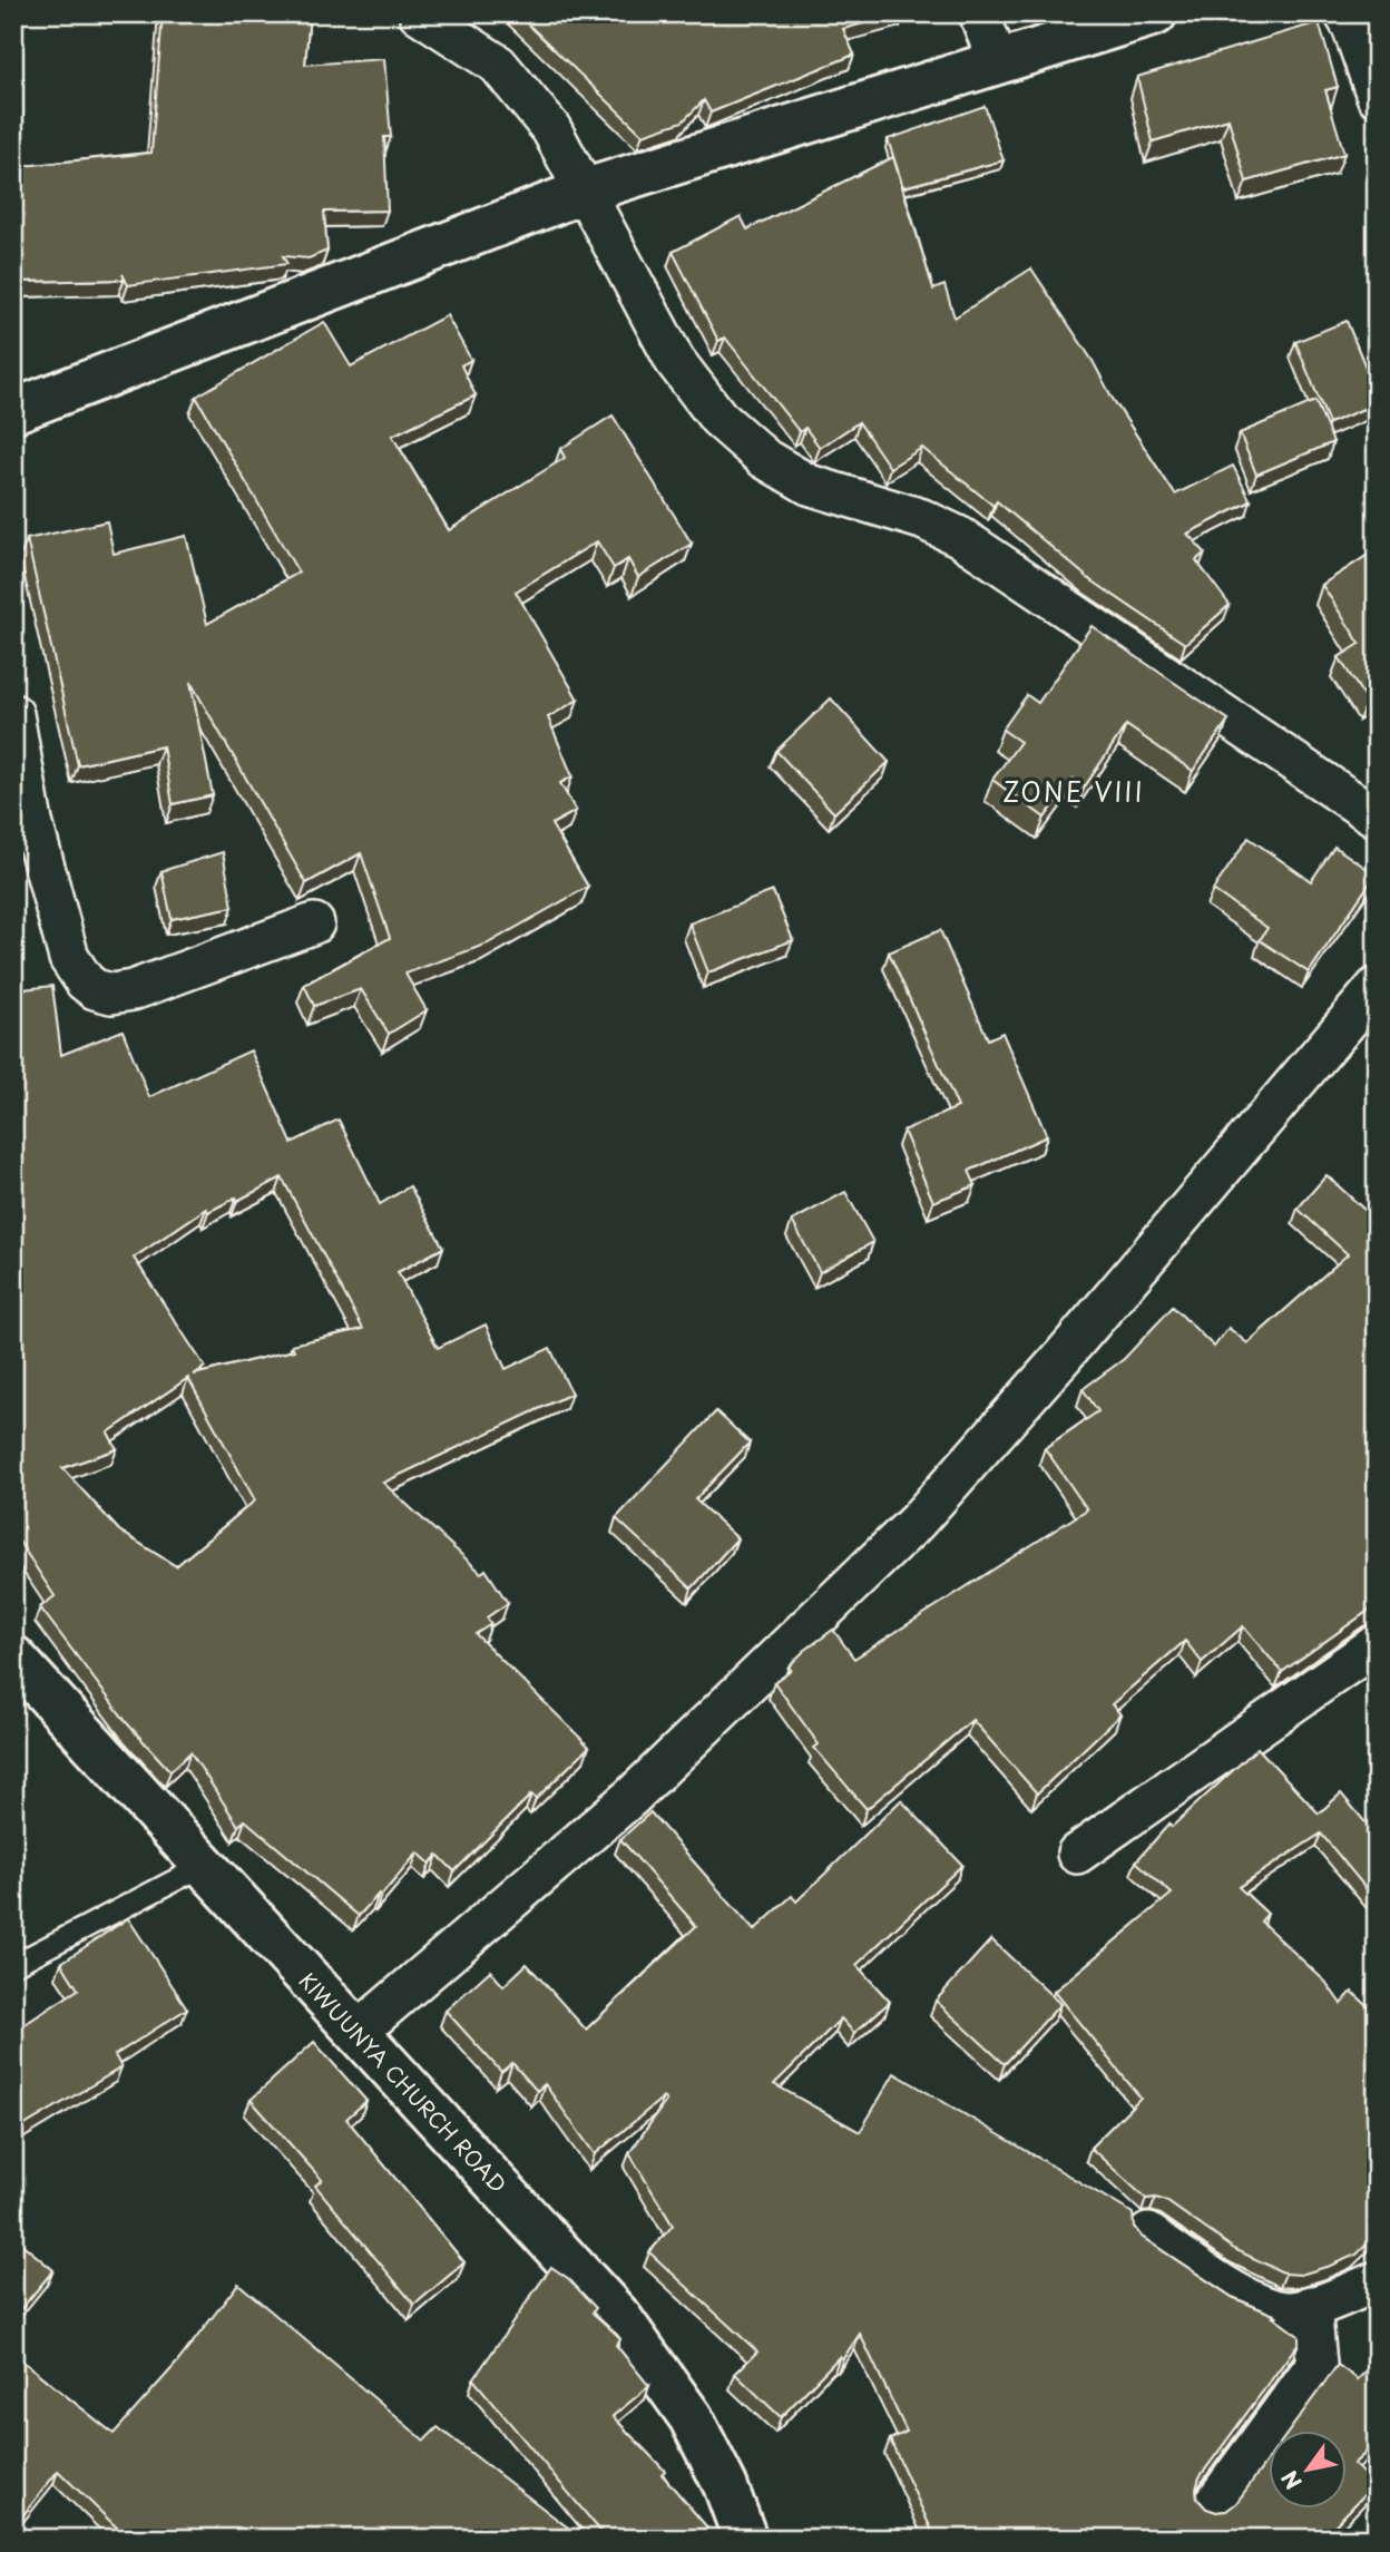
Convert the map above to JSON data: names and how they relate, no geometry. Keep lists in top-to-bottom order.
{
  "streets": {
    "street": ["KIWUUNYA CHURCH ROAD"]
  },
  "districts": ["ZONE VIII"],
  "north": "bottom left"
}
